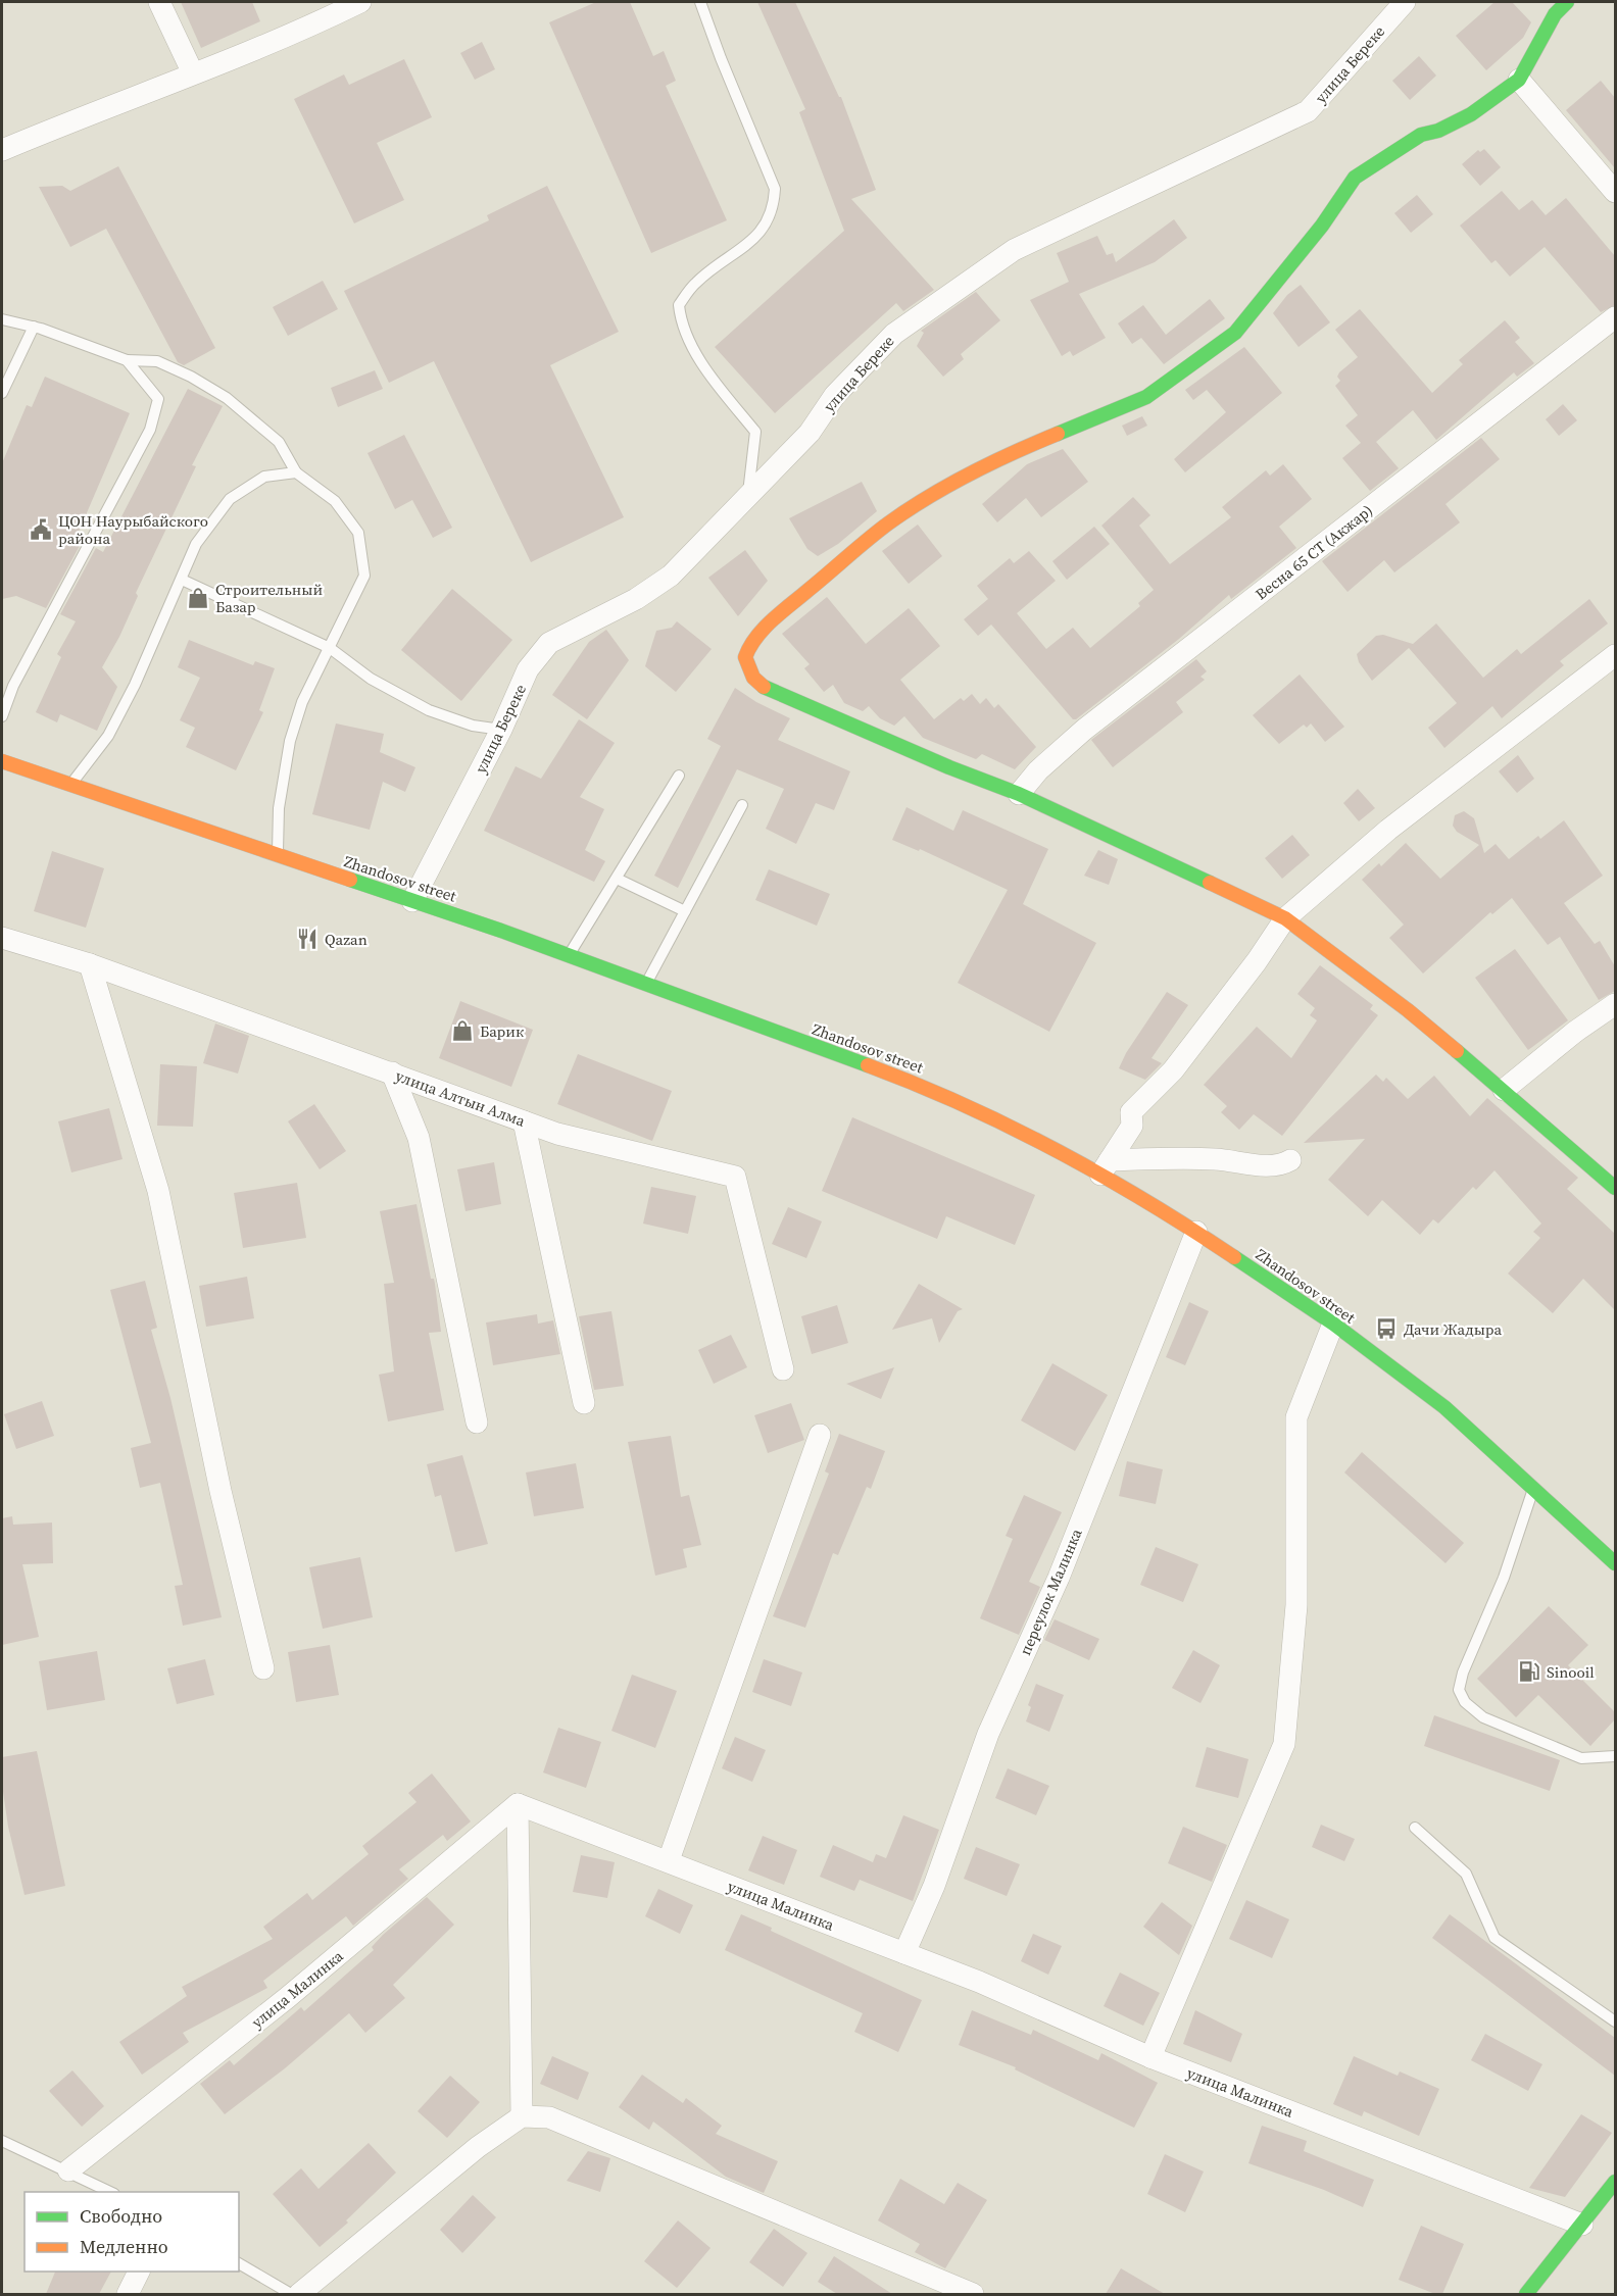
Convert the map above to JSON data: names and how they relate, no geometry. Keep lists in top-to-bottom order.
{
  "streets": {
    "street": [
      "улица Береке",
      "Весна 65 СТ (Акжар)",
      "Zhandosov street",
      "улица Алтын Алма",
      "переулок Малинка",
      "улица Малинка"
    ]
  },
  "crossings": [
    ["улица Береке", "Zhandosov street"],
    ["Zhandosov street", "переулок Малинка"],
    ["переулок Малинка", "улица Малинка"]
  ],
  "places": {
    "public building": ["ЦОН Наурыбайского района"],
    "shop": ["Строительный Базар", "Барик"],
    "restaurant": ["Qazan"],
    "bus stop": ["Дачи Жадыра"],
    "fuel station": ["Sinooil"]
  },
  "legend": ["Свободно", "Медленно"]
}
